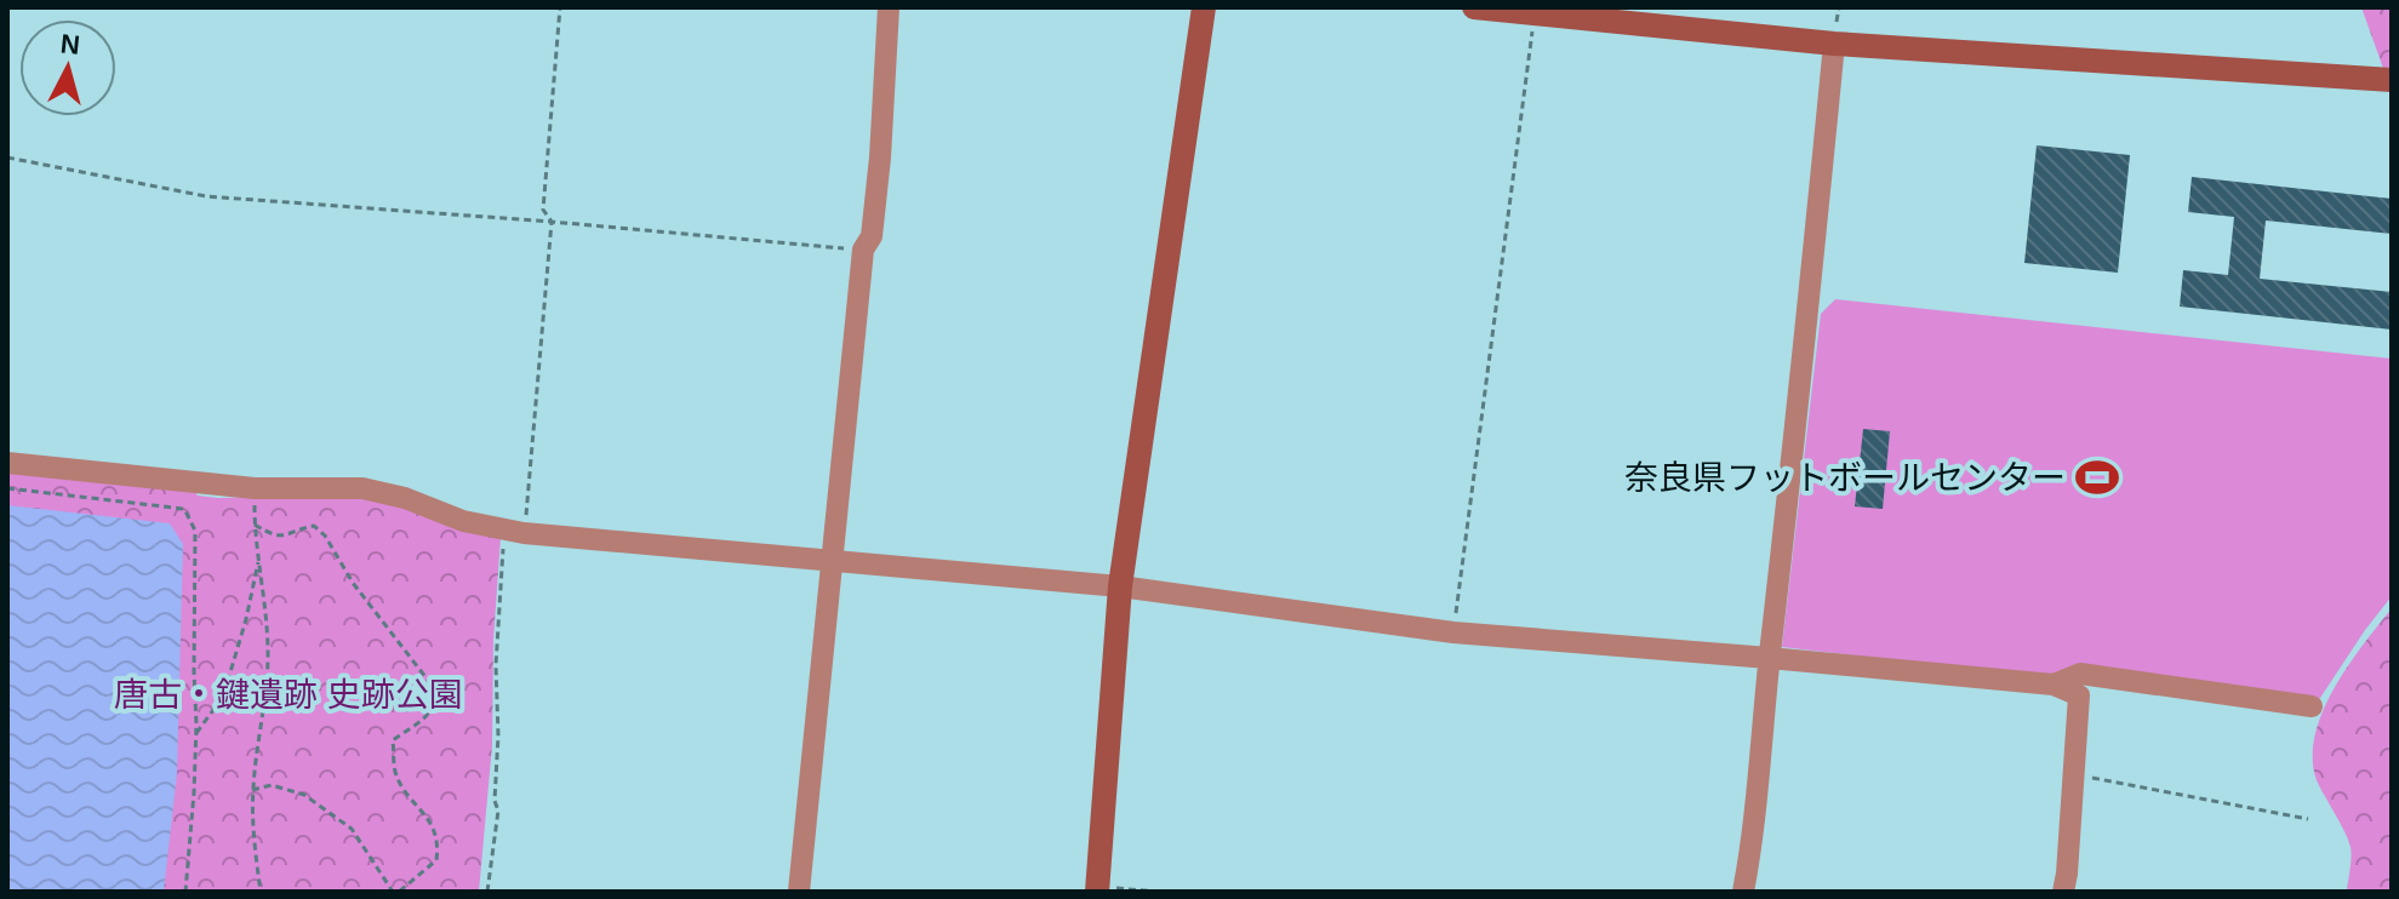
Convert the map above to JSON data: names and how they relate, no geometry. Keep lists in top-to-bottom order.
{
  "parks": ["唐古・鍵遺跡 史跡公園"],
  "places": {
    "sports": ["奈良県フットボールセンター"]
  },
  "north": "top"
}
